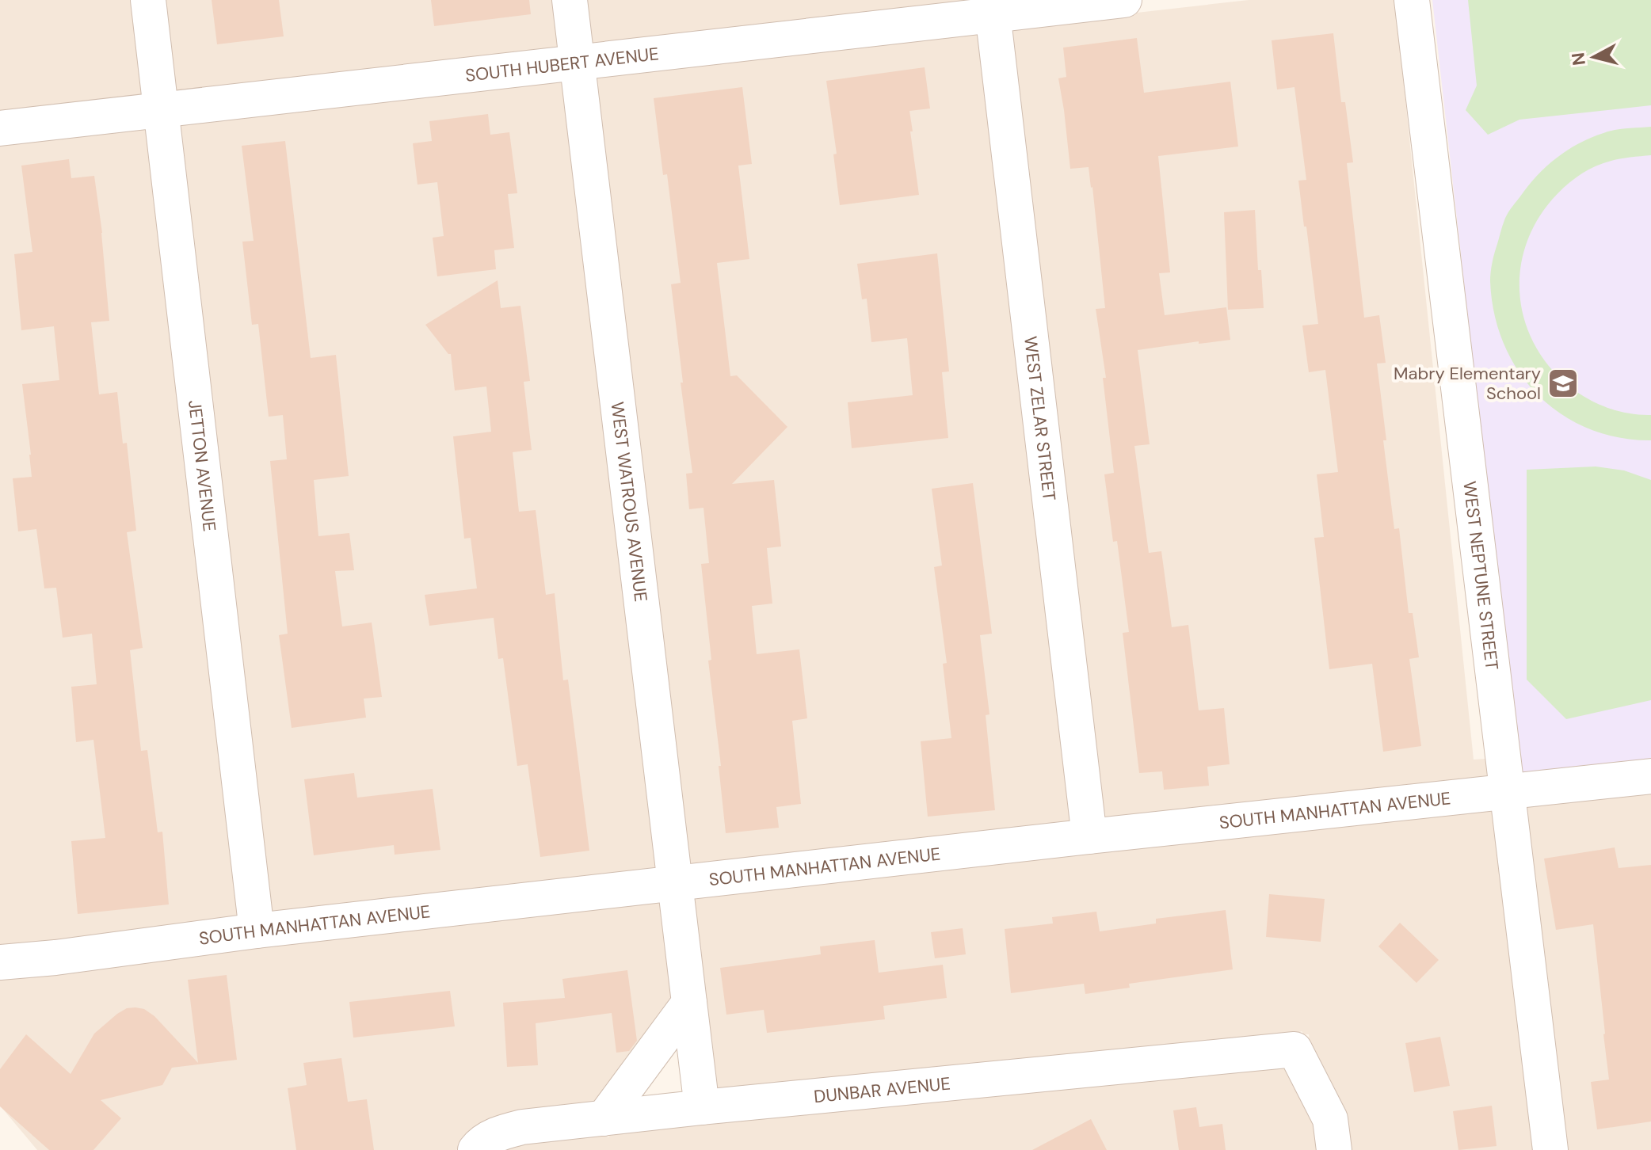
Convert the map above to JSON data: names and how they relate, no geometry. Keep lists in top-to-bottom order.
{
  "streets": {
    "street": [
      "SOUTH HUBERT AVENUE",
      "WEST ZELAR STREET",
      "JETTON AVENUE",
      "WEST WATROUS AVENUE",
      "WEST NEPTUNE STREET",
      "SOUTH MANHATTAN AVENUE",
      "DUNBAR AVENUE"
    ]
  },
  "crossings": [
    ["SOUTH HUBERT AVENUE", "WEST ZELAR STREET"],
    ["SOUTH HUBERT AVENUE", "JETTON AVENUE"],
    ["SOUTH HUBERT AVENUE", "WEST WATROUS AVENUE"],
    ["WEST ZELAR STREET", "SOUTH MANHATTAN AVENUE"],
    ["JETTON AVENUE", "SOUTH MANHATTAN AVENUE"],
    ["WEST WATROUS AVENUE", "SOUTH MANHATTAN AVENUE"],
    ["WEST WATROUS AVENUE", "DUNBAR AVENUE"],
    ["WEST NEPTUNE STREET", "SOUTH MANHATTAN AVENUE"]
  ],
  "places": {
    "school or university": ["Mabry Elementary School"]
  },
  "north": "left"
}
